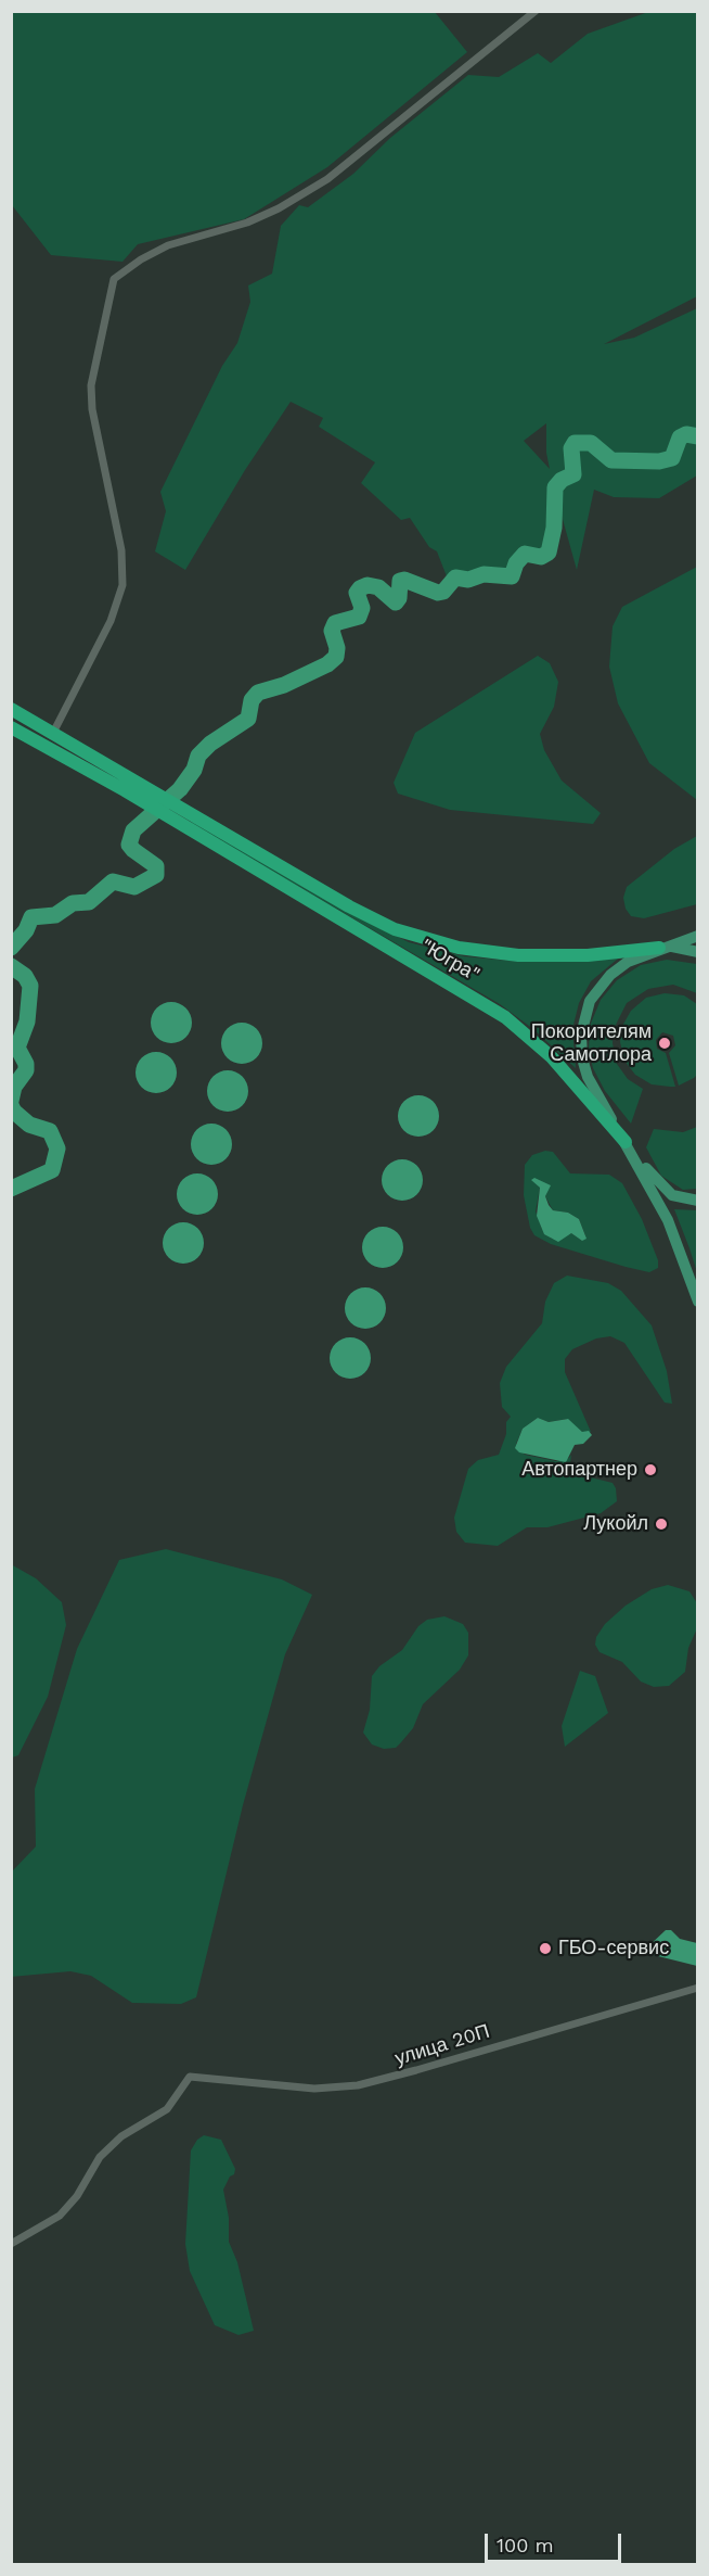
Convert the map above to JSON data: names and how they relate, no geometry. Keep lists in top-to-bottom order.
{
  "streets": {
    "highway": ["\"Югра\""],
    "street": ["улица 20П"]
  },
  "places": [
    "Покорителям Самотлора",
    "Автопартнер",
    "Лукойл",
    "ГБО-сервис"
  ],
  "scale_bar": "100 m"
}
